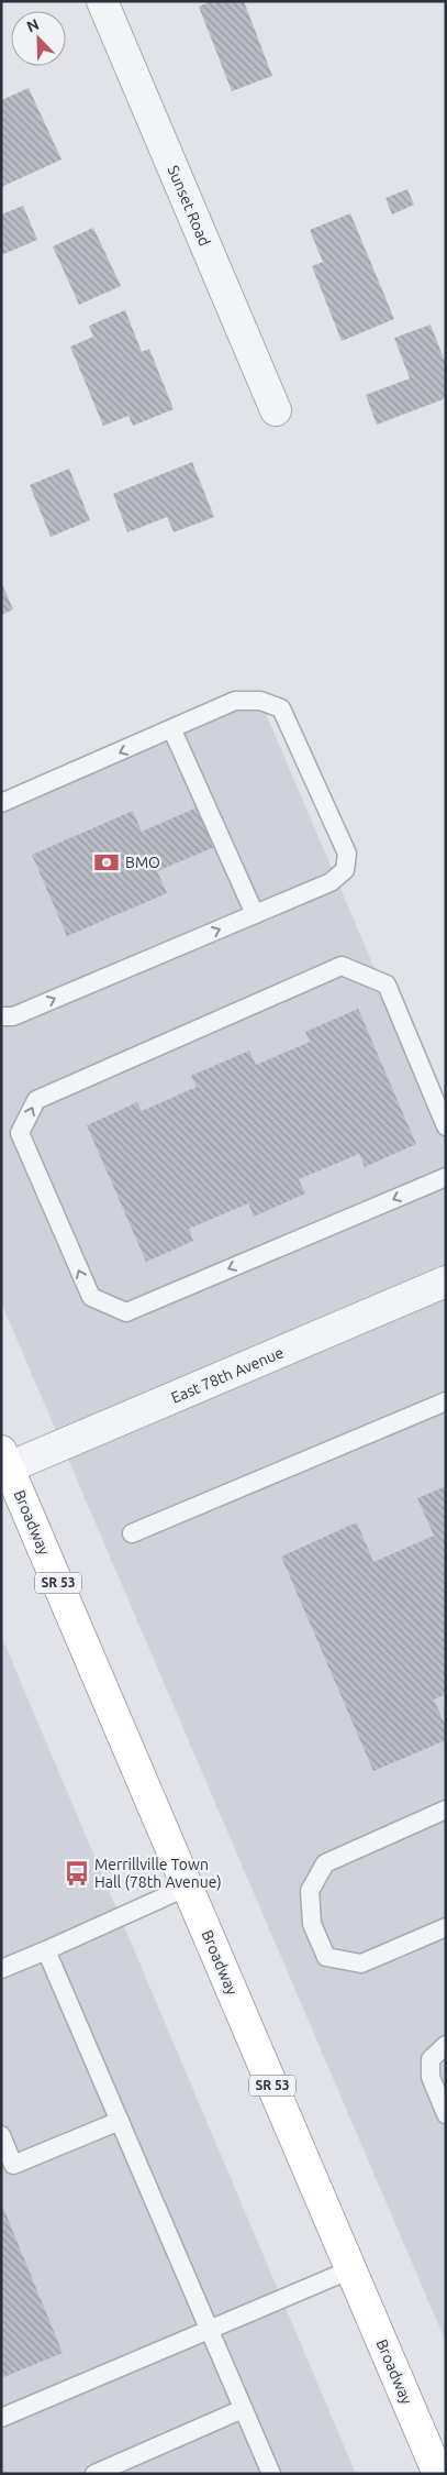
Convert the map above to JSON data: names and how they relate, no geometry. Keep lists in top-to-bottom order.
{
  "streets": {
    "main road": ["Broadway", "SR 53"],
    "street": ["Sunset Road", "East 78th Avenue"]
  },
  "crossings": [
    ["East 78th Avenue", "Broadway"]
  ],
  "places": {
    "bank": ["BMO"],
    "bus stop": ["Merrillville Town Hall (78th Avenue)"]
  },
  "north": "top left"
}
